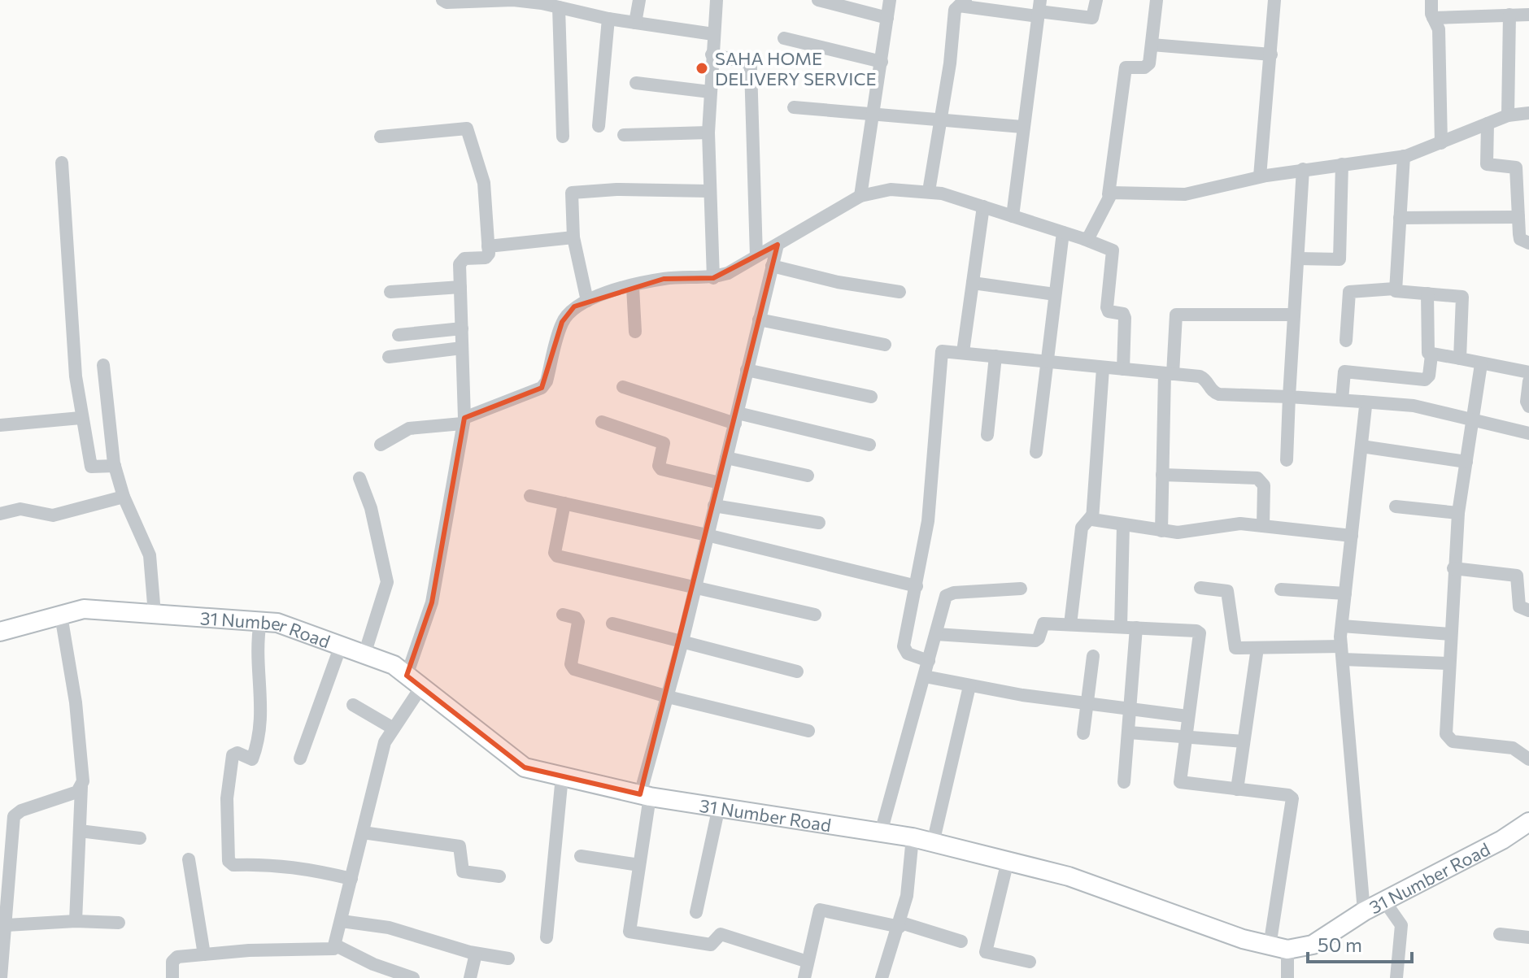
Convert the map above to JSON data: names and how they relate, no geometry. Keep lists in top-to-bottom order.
{
  "streets": {
    "main road": ["31 Number Road"]
  },
  "places": ["SAHA HOME DELIVERY SERVICE"],
  "scale_bar": "50 m"
}
